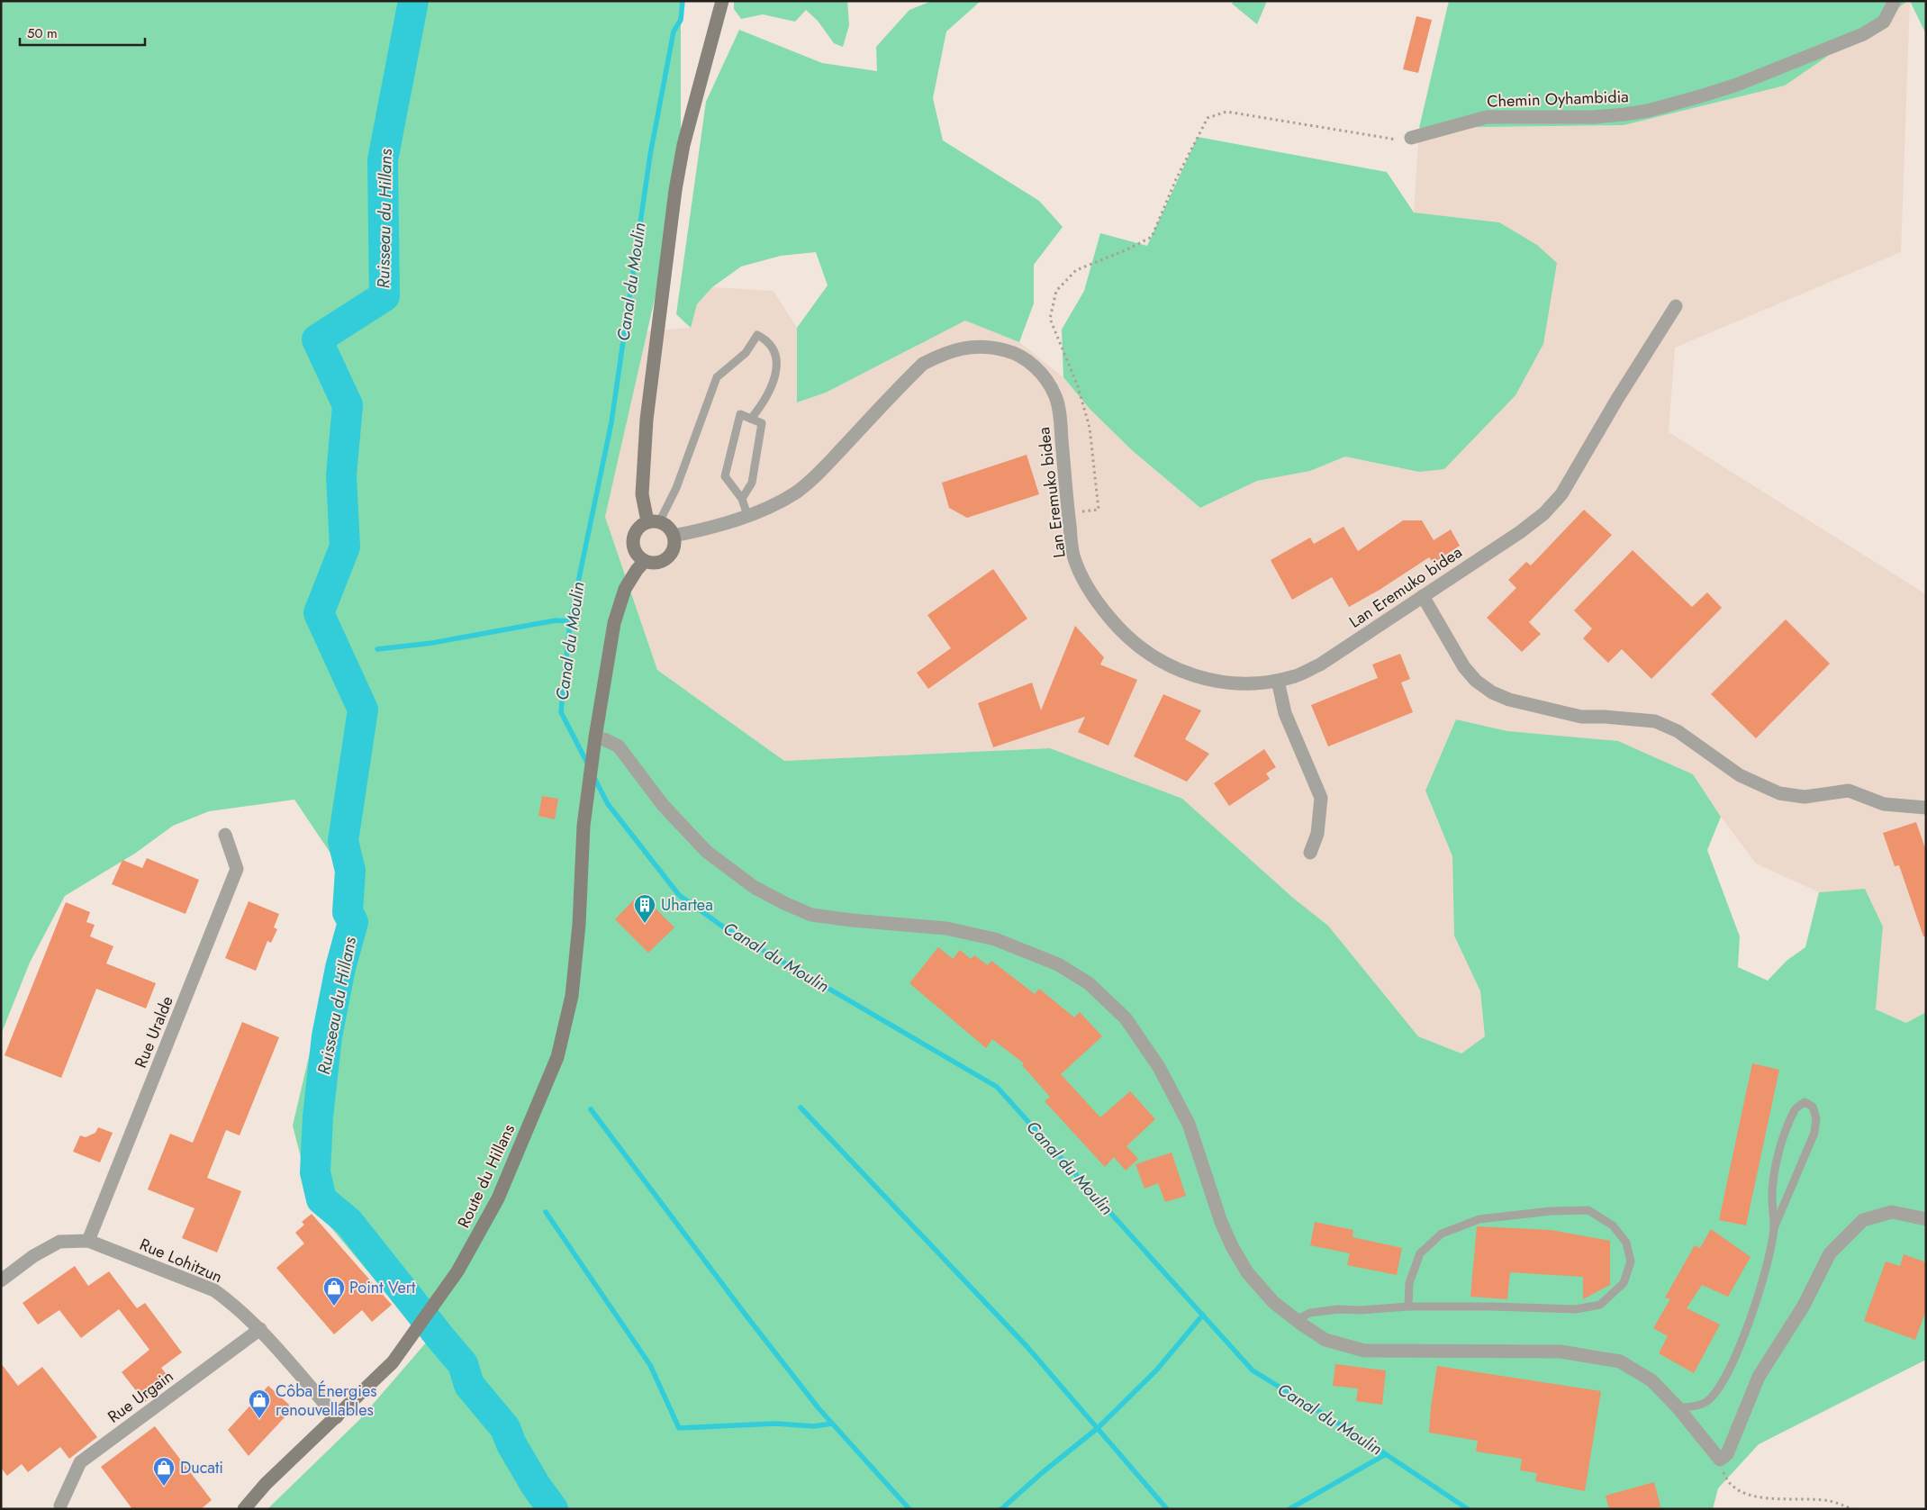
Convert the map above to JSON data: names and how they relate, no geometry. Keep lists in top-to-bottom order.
{
  "streets": {
    "street": [
      "Chemin Oyhambidia",
      "Lan Eremuko bidea",
      "Rue Uralde",
      "Route du Hillans",
      "Rue Lohitzun",
      "Rue Urgain"
    ]
  },
  "crossings": [
    ["Lan Eremuko bidea", "Route du Hillans"],
    ["Rue Uralde", "Rue Lohitzun"],
    ["Route du Hillans", "Rue Lohitzun"],
    ["Rue Lohitzun", "Rue Urgain"]
  ],
  "water": ["Ruisseau du Hillans", "Canal du Moulin"],
  "places": {
    "building": ["Uhartea"],
    "shop": ["Point Vert", "Côba Énergies renouvellables", "Ducati"]
  },
  "scale_bar": "50 m"
}
